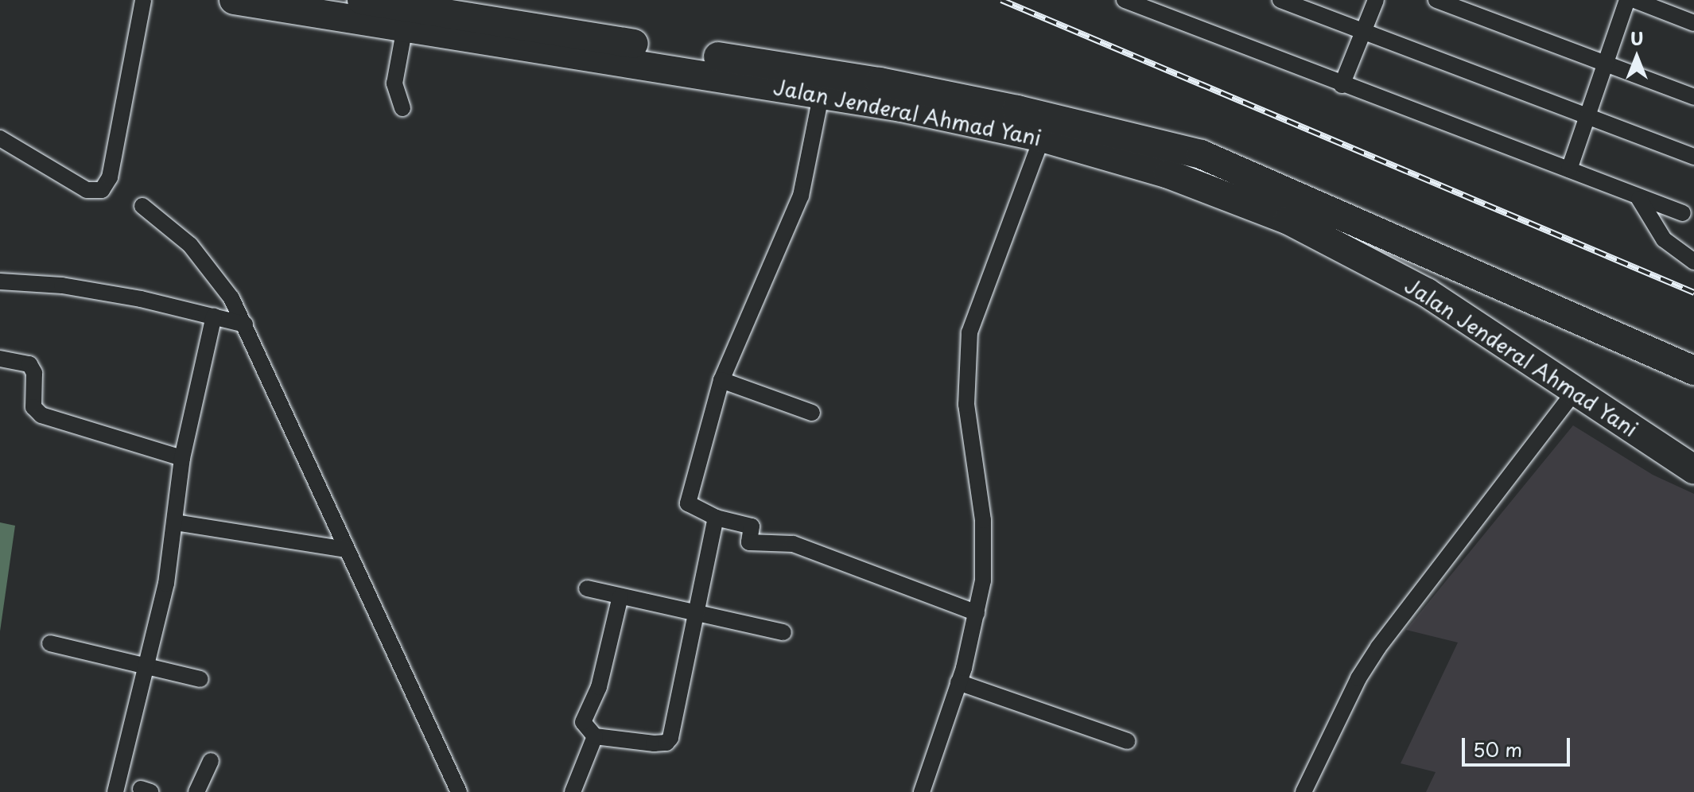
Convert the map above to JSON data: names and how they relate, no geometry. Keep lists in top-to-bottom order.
{
  "streets": {
    "highway": ["Jalan Jenderal Ahmad Yani"]
  },
  "scale_bar": "50 m",
  "north": "top"
}
